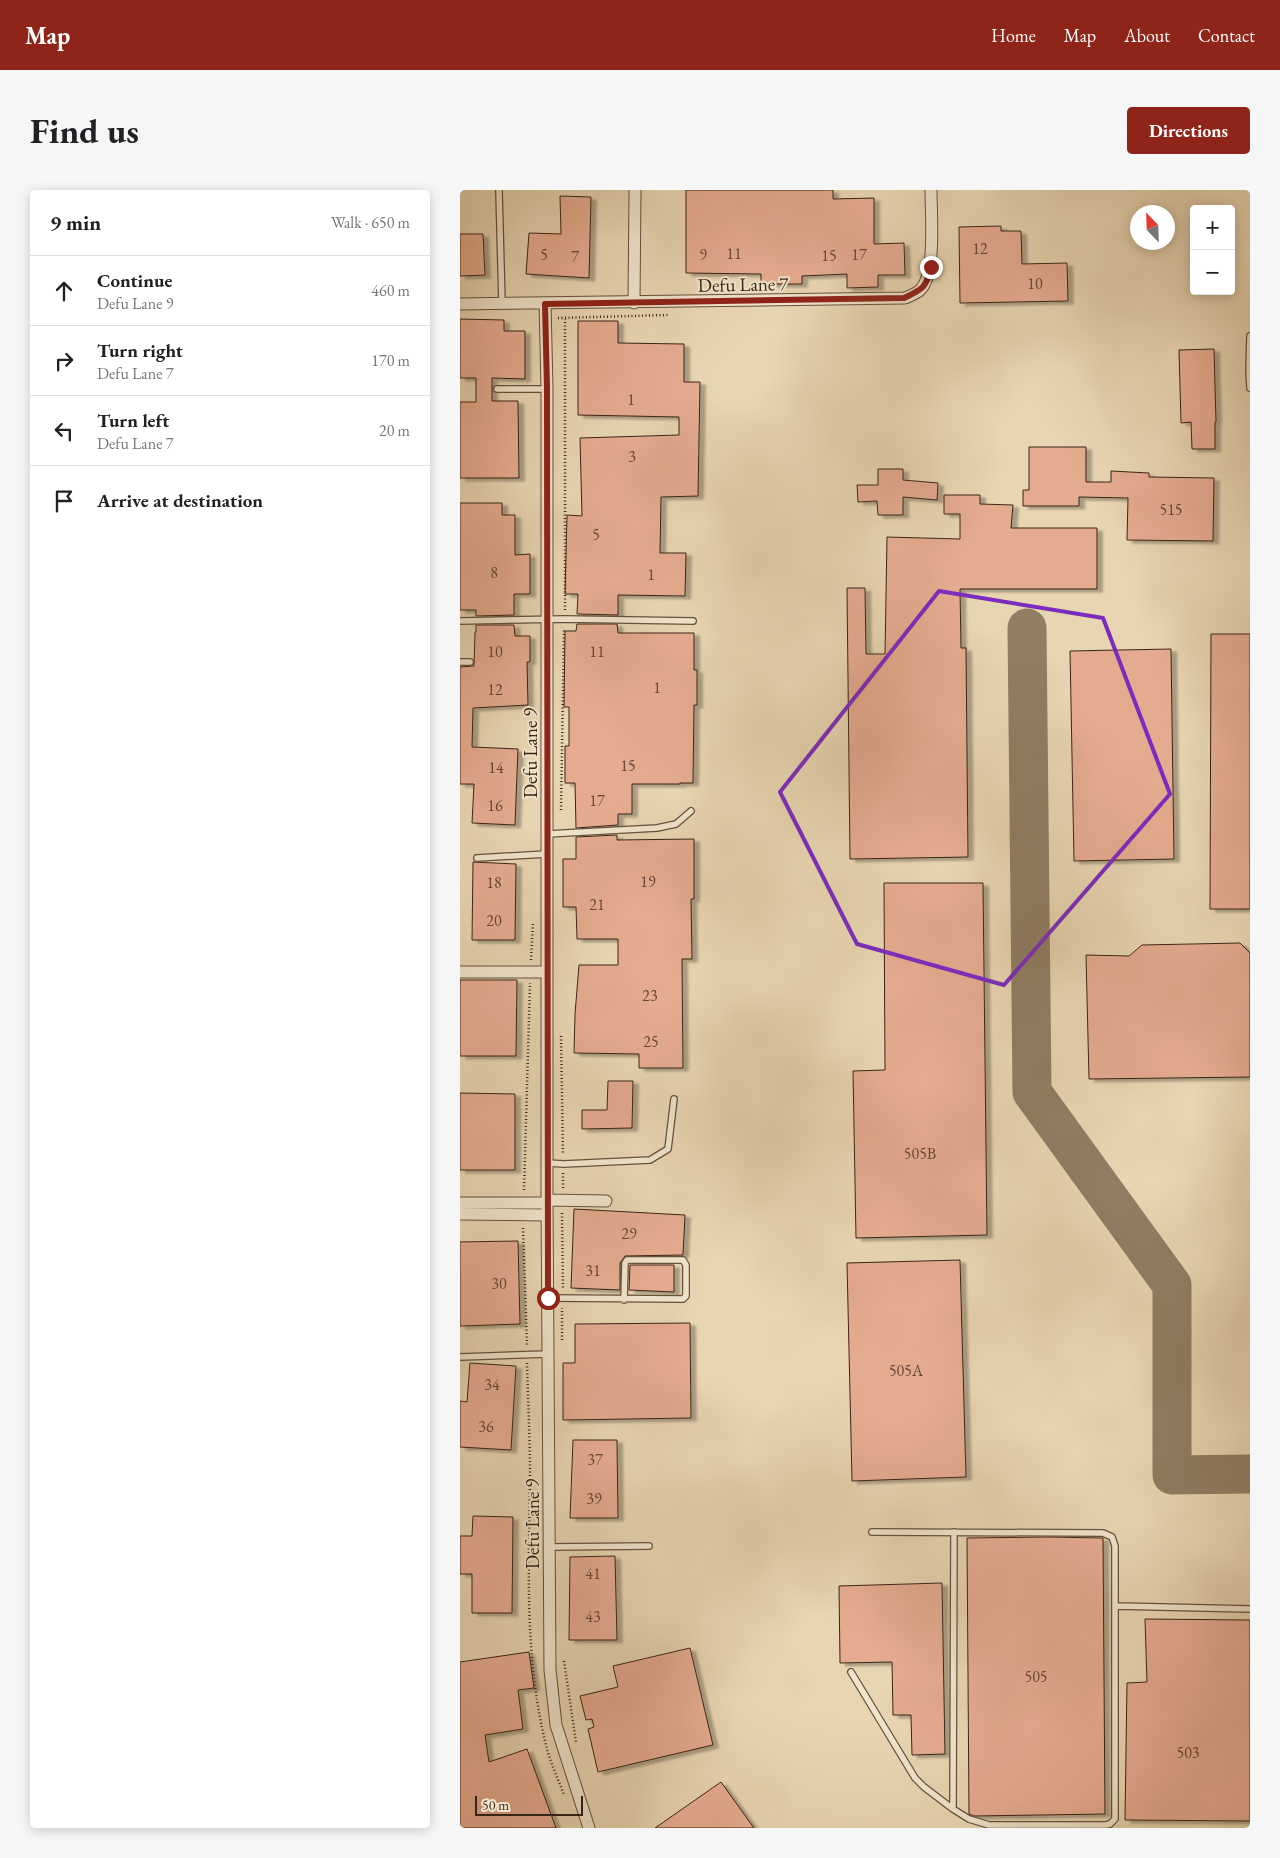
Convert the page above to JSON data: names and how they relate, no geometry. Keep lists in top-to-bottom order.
{
  "streets": {
    "street": ["Defu Lane 7", "Defu Lane 9"]
  },
  "crossings": [
    ["Defu Lane 7", "Defu Lane 9"]
  ],
  "house_numbers": [
    "12",
    "11",
    "5",
    "9",
    "17",
    "15",
    "7",
    "10",
    "1",
    "3",
    "515",
    "5",
    "8",
    "1",
    "10",
    "11",
    "1",
    "12",
    "15",
    "14",
    "17",
    "16",
    "19",
    "18",
    "21",
    "20",
    "23",
    "25",
    "505B",
    "29",
    "31",
    "30",
    "505A",
    "34",
    "36",
    "37",
    "39",
    "41",
    "43",
    "505",
    "503"
  ],
  "scale_bar": "50 m",
  "north": "top left",
  "page": {
    "header": "Map",
    "nav": [
      "Home",
      "Map",
      "About",
      "Contact"
    ],
    "buttons": "Directions",
    "title": "Find us",
    "heading": ["9 min", "Walk · 650 m"],
    "map_buttons": ["+", "−"],
    "list": [
      ["Continue", "Defu Lane 9", "460 m"],
      ["Turn right", "Defu Lane 7", "170 m"],
      ["Turn left", "Defu Lane 7", "20 m"],
      "Arrive at destination"
    ],
    "scale": "50 m"
  }
}
